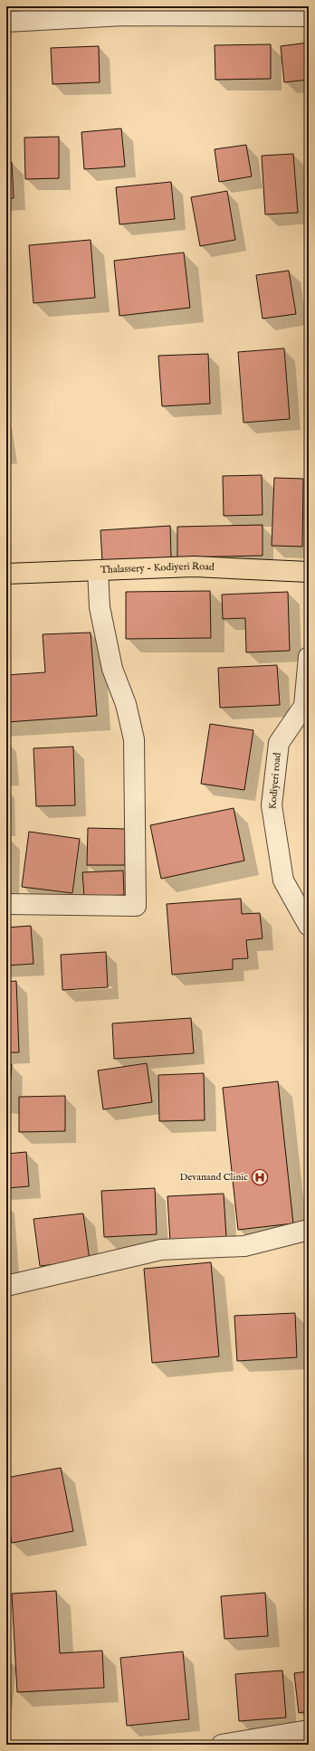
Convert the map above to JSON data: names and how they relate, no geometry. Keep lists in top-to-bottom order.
{
  "streets": {
    "main road": ["Thalassery - Kodiyeri Road"],
    "street": ["Kodiyeri road"]
  },
  "places": {
    "hospital": ["Devanand Clinic"]
  }
}
